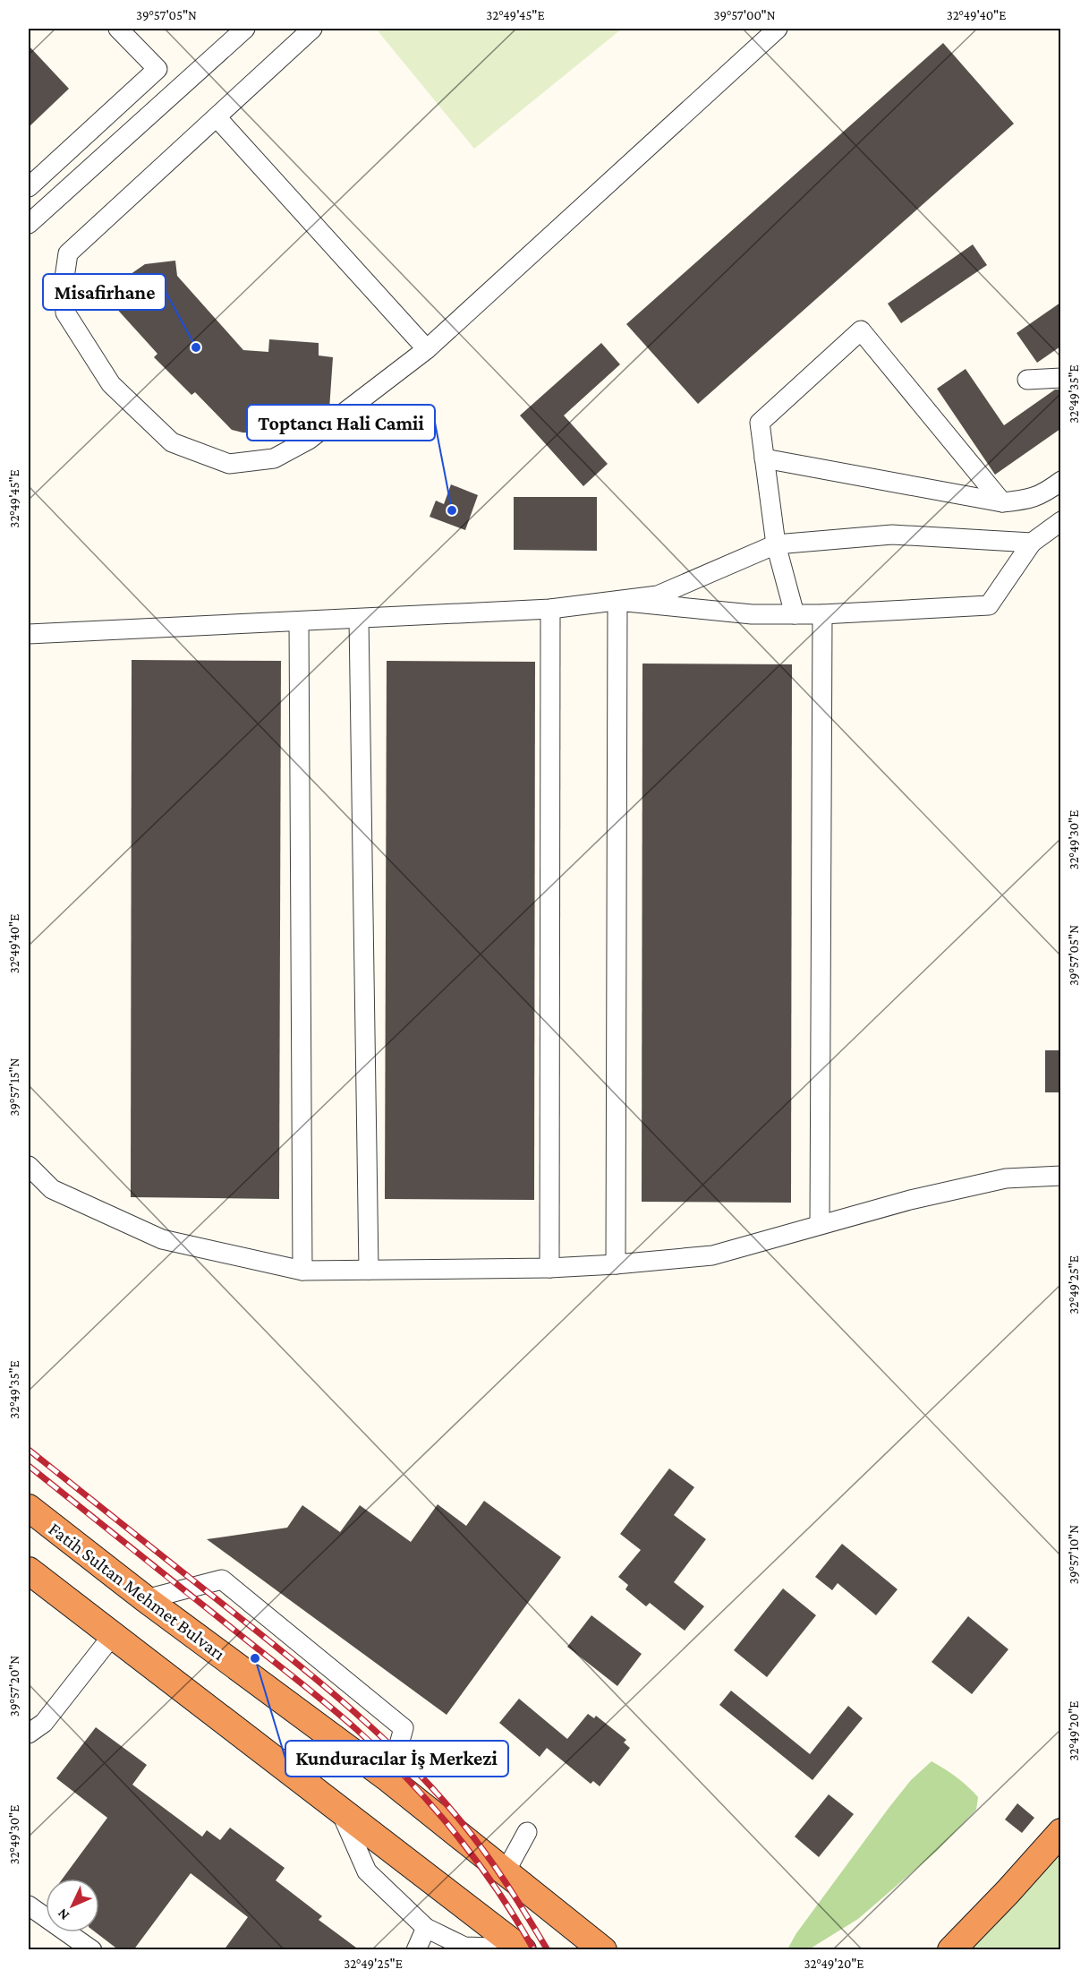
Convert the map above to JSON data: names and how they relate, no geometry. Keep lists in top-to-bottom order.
{
  "streets": {
    "highway": ["Fatih Sultan Mehmet Bulvarı"]
  },
  "places": ["Misafirhane", "Toptancı Hali Camii", "Kunduracılar İş Merkezi"],
  "north": "bottom left",
  "coordinates": [
    "39°57'05\"N",
    "32°49'45\"E",
    "39°57'00\"N",
    "32°49'40\"E",
    "32°49'35\"E",
    "32°49'30\"E",
    "39°57'15\"N",
    "32°49'25\"E",
    "39°57'10\"N",
    "39°57'20\"N",
    "32°49'20\"E"
  ]
}
